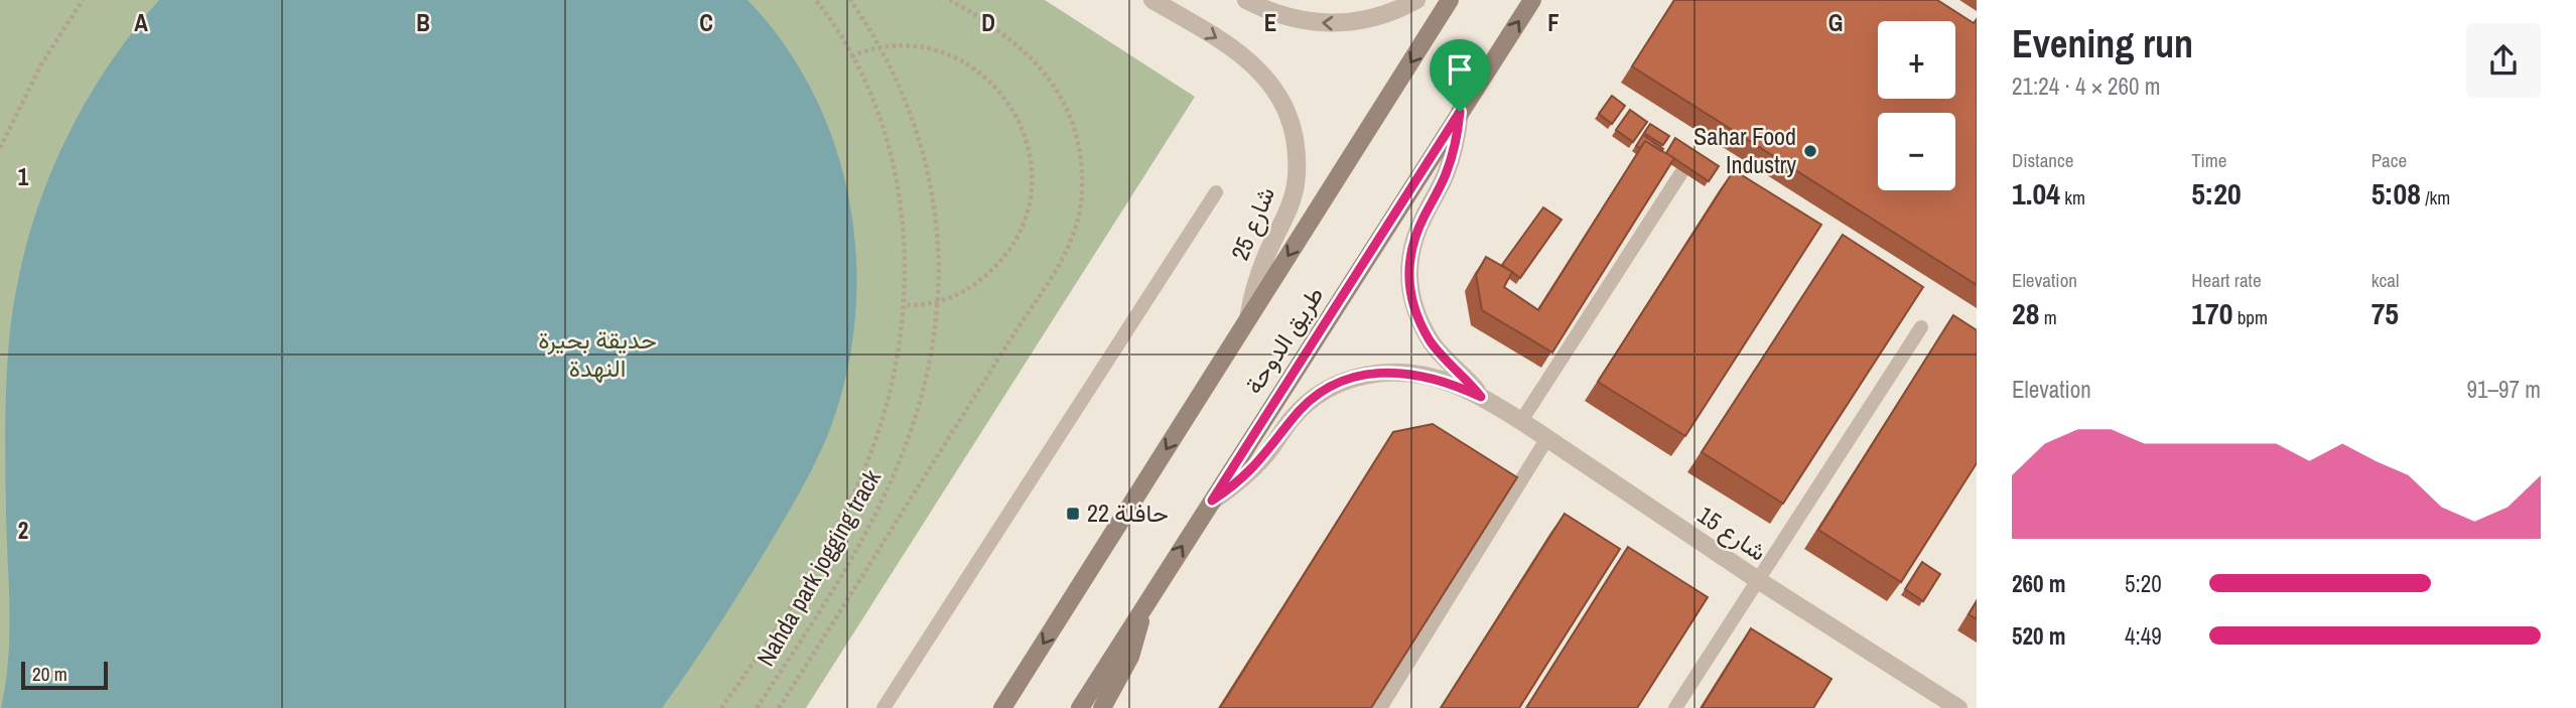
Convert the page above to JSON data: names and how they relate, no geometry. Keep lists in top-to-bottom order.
{
  "streets": {
    "main road": ["طريق الدوحة"],
    "street": ["شارع 25", "شارع 15"],
    "path": ["Nahda park jogging track"]
  },
  "crossings": [
    ["شارع 25", "طريق الدوحة"],
    ["طريق الدوحة", "شارع 15"]
  ],
  "one_way": ["شارع 25"],
  "parks": ["حديقة بحيرة النهدة"],
  "places": {
    "other": ["Sahar Food Industry"],
    "transit": ["حافلة 22"]
  },
  "scale_bar": "20 m",
  "page": {
    "heading": ["Evening run", "21:24 · 4 × 260 m"],
    "map_buttons": ["+", "−"],
    "stats": [
      ["Distance", "1.04 km"],
      ["Time", "5:20"],
      ["Pace", "5:08 /km"],
      ["Elevation", "28 m"],
      ["Heart rate", "170 bpm"],
      ["kcal", "75"]
    ],
    "chart": ["Elevation", "91–97 m"],
    "list": [
      {
        "name": "260 m",
        "note": "5:20"
      },
      {
        "name": "520 m",
        "note": "4:49"
      }
    ],
    "scale": "20 m"
  },
  "grid": {
    "columns": [
      "A",
      "B",
      "C",
      "D",
      "E",
      "F",
      "G"
    ],
    "rows": ["1", "2"]
  }
}
